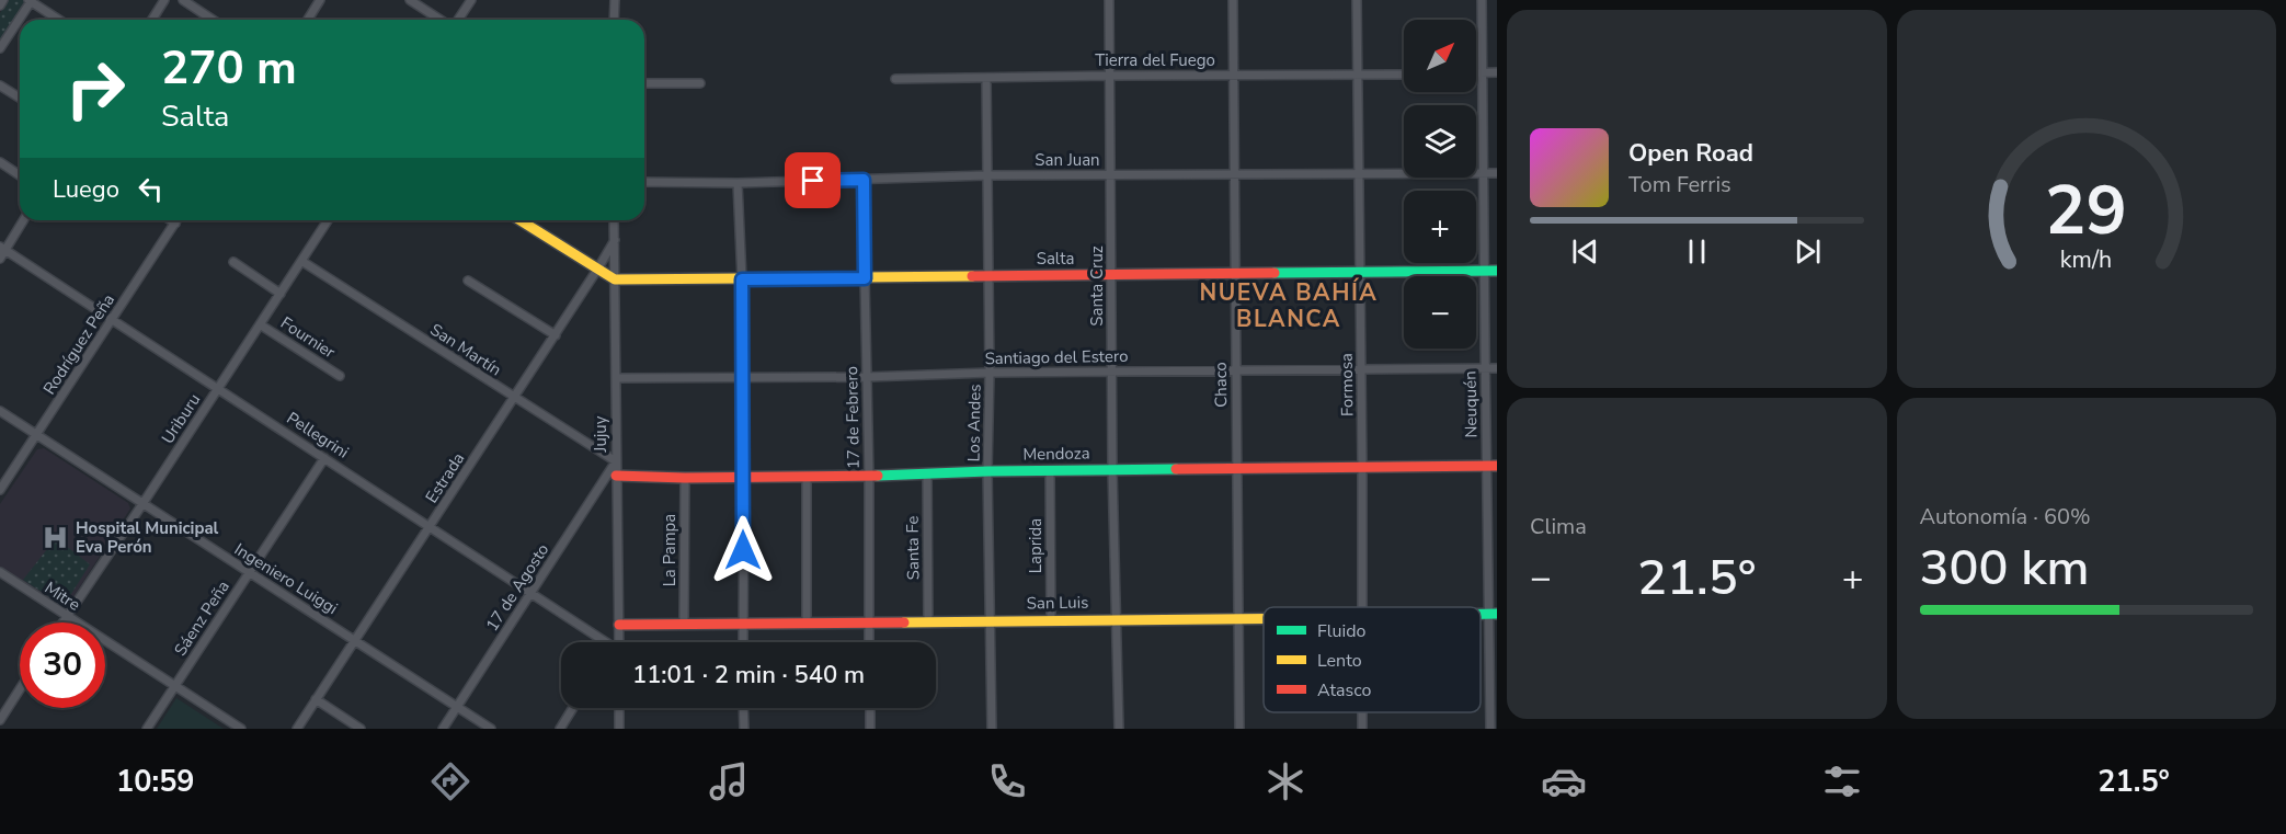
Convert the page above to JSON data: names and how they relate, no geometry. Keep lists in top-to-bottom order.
{
  "streets": {
    "street": [
      "Tierra del Fuego",
      "San Juan",
      "Salta",
      "Santa Cruz",
      "Fournier",
      "Rodríguez Peña",
      "San Martín",
      "Santiago del Estero",
      "Chaco",
      "Formosa",
      "Neuquén",
      "17 de Febrero",
      "Uriburu",
      "Los Andes",
      "Jujuy",
      "Pellegrini",
      "Mendoza",
      "Estrada",
      "Laprida",
      "Santa Fe",
      "La Pampa",
      "Ingeniero Luiggi",
      "17 de Agosto",
      "Mitre",
      "San Luis",
      "Sáenz Peña"
    ]
  },
  "crossings": [
    ["Tierra del Fuego", "Santa Cruz"],
    ["Tierra del Fuego", "Chaco"],
    ["Tierra del Fuego", "Formosa"],
    ["Tierra del Fuego", "Los Andes"],
    ["San Juan", "Santa Cruz"],
    ["San Juan", "Chaco"],
    ["San Juan", "Formosa"],
    ["San Juan", "Neuquén"],
    ["San Juan", "17 de Febrero"],
    ["San Juan", "Los Andes"],
    ["Salta", "Santa Cruz"],
    ["Salta", "Chaco"],
    ["Salta", "Formosa"],
    ["Salta", "Neuquén"],
    ["Salta", "17 de Febrero"],
    ["Salta", "Los Andes"],
    ["Salta", "Jujuy"],
    ["Santa Cruz", "Santiago del Estero"],
    ["Santa Cruz", "Mendoza"],
    ["Santa Cruz", "San Luis"],
    ["Fournier", "Uriburu"],
    ["Rodríguez Peña", "Pellegrini"],
    ["Rodríguez Peña", "Ingeniero Luiggi"],
    ["San Martín", "Uriburu"],
    ["San Martín", "Jujuy"],
    ["San Martín", "Estrada"],
    ["San Martín", "17 de Agosto"],
    ["Santiago del Estero", "Chaco"],
    ["Santiago del Estero", "Formosa"],
    ["Santiago del Estero", "Neuquén"],
    ["Santiago del Estero", "17 de Febrero"],
    ["Santiago del Estero", "Los Andes"],
    ["Santiago del Estero", "Jujuy"],
    ["Chaco", "Mendoza"],
    ["Chaco", "San Luis"],
    ["Formosa", "Mendoza"],
    ["Neuquén", "Mendoza"],
    ["17 de Febrero", "Mendoza"],
    ["17 de Febrero", "San Luis"],
    ["Uriburu", "Pellegrini"],
    ["Uriburu", "Ingeniero Luiggi"],
    ["Uriburu", "Mitre"],
    ["Los Andes", "Mendoza"],
    ["Los Andes", "San Luis"],
    ["Jujuy", "Mendoza"],
    ["Jujuy", "Estrada"],
    ["Jujuy", "17 de Agosto"],
    ["Jujuy", "San Luis"],
    ["Pellegrini", "Estrada"],
    ["Pellegrini", "17 de Agosto"],
    ["Pellegrini", "Sáenz Peña"],
    ["Mendoza", "Laprida"],
    ["Mendoza", "Santa Fe"],
    ["Mendoza", "La Pampa"],
    ["Estrada", "Ingeniero Luiggi"],
    ["Laprida", "San Luis"],
    ["Santa Fe", "San Luis"],
    ["La Pampa", "San Luis"],
    ["Ingeniero Luiggi", "17 de Agosto"],
    ["Ingeniero Luiggi", "Sáenz Peña"],
    ["Mitre", "Sáenz Peña"]
  ],
  "districts": ["NUEVA BAHÍA BLANCA"],
  "places": {
    "hospital": ["Hospital Municipal Eva Perón"]
  },
  "legend": ["Fluido", "Lento", "Atasco"],
  "north": "top right",
  "page": {
    "map_buttons": ["+", "−"],
    "turn": ["270 m", "Salta"],
    "song": ["Open Road", "Tom Ferris"],
    "then": "Luego",
    "tile": [
      "Clima",
      ["Autonomía · 60%", "300 km"]
    ],
    "heat": ["−", "21.5°", "+"],
    "limit": "30",
    "trip": "11:01 · 2 min · 540 m",
    "tabs": ["10:59", "21.5°"],
    "gauge": ["29", "km/h"]
  }
}
